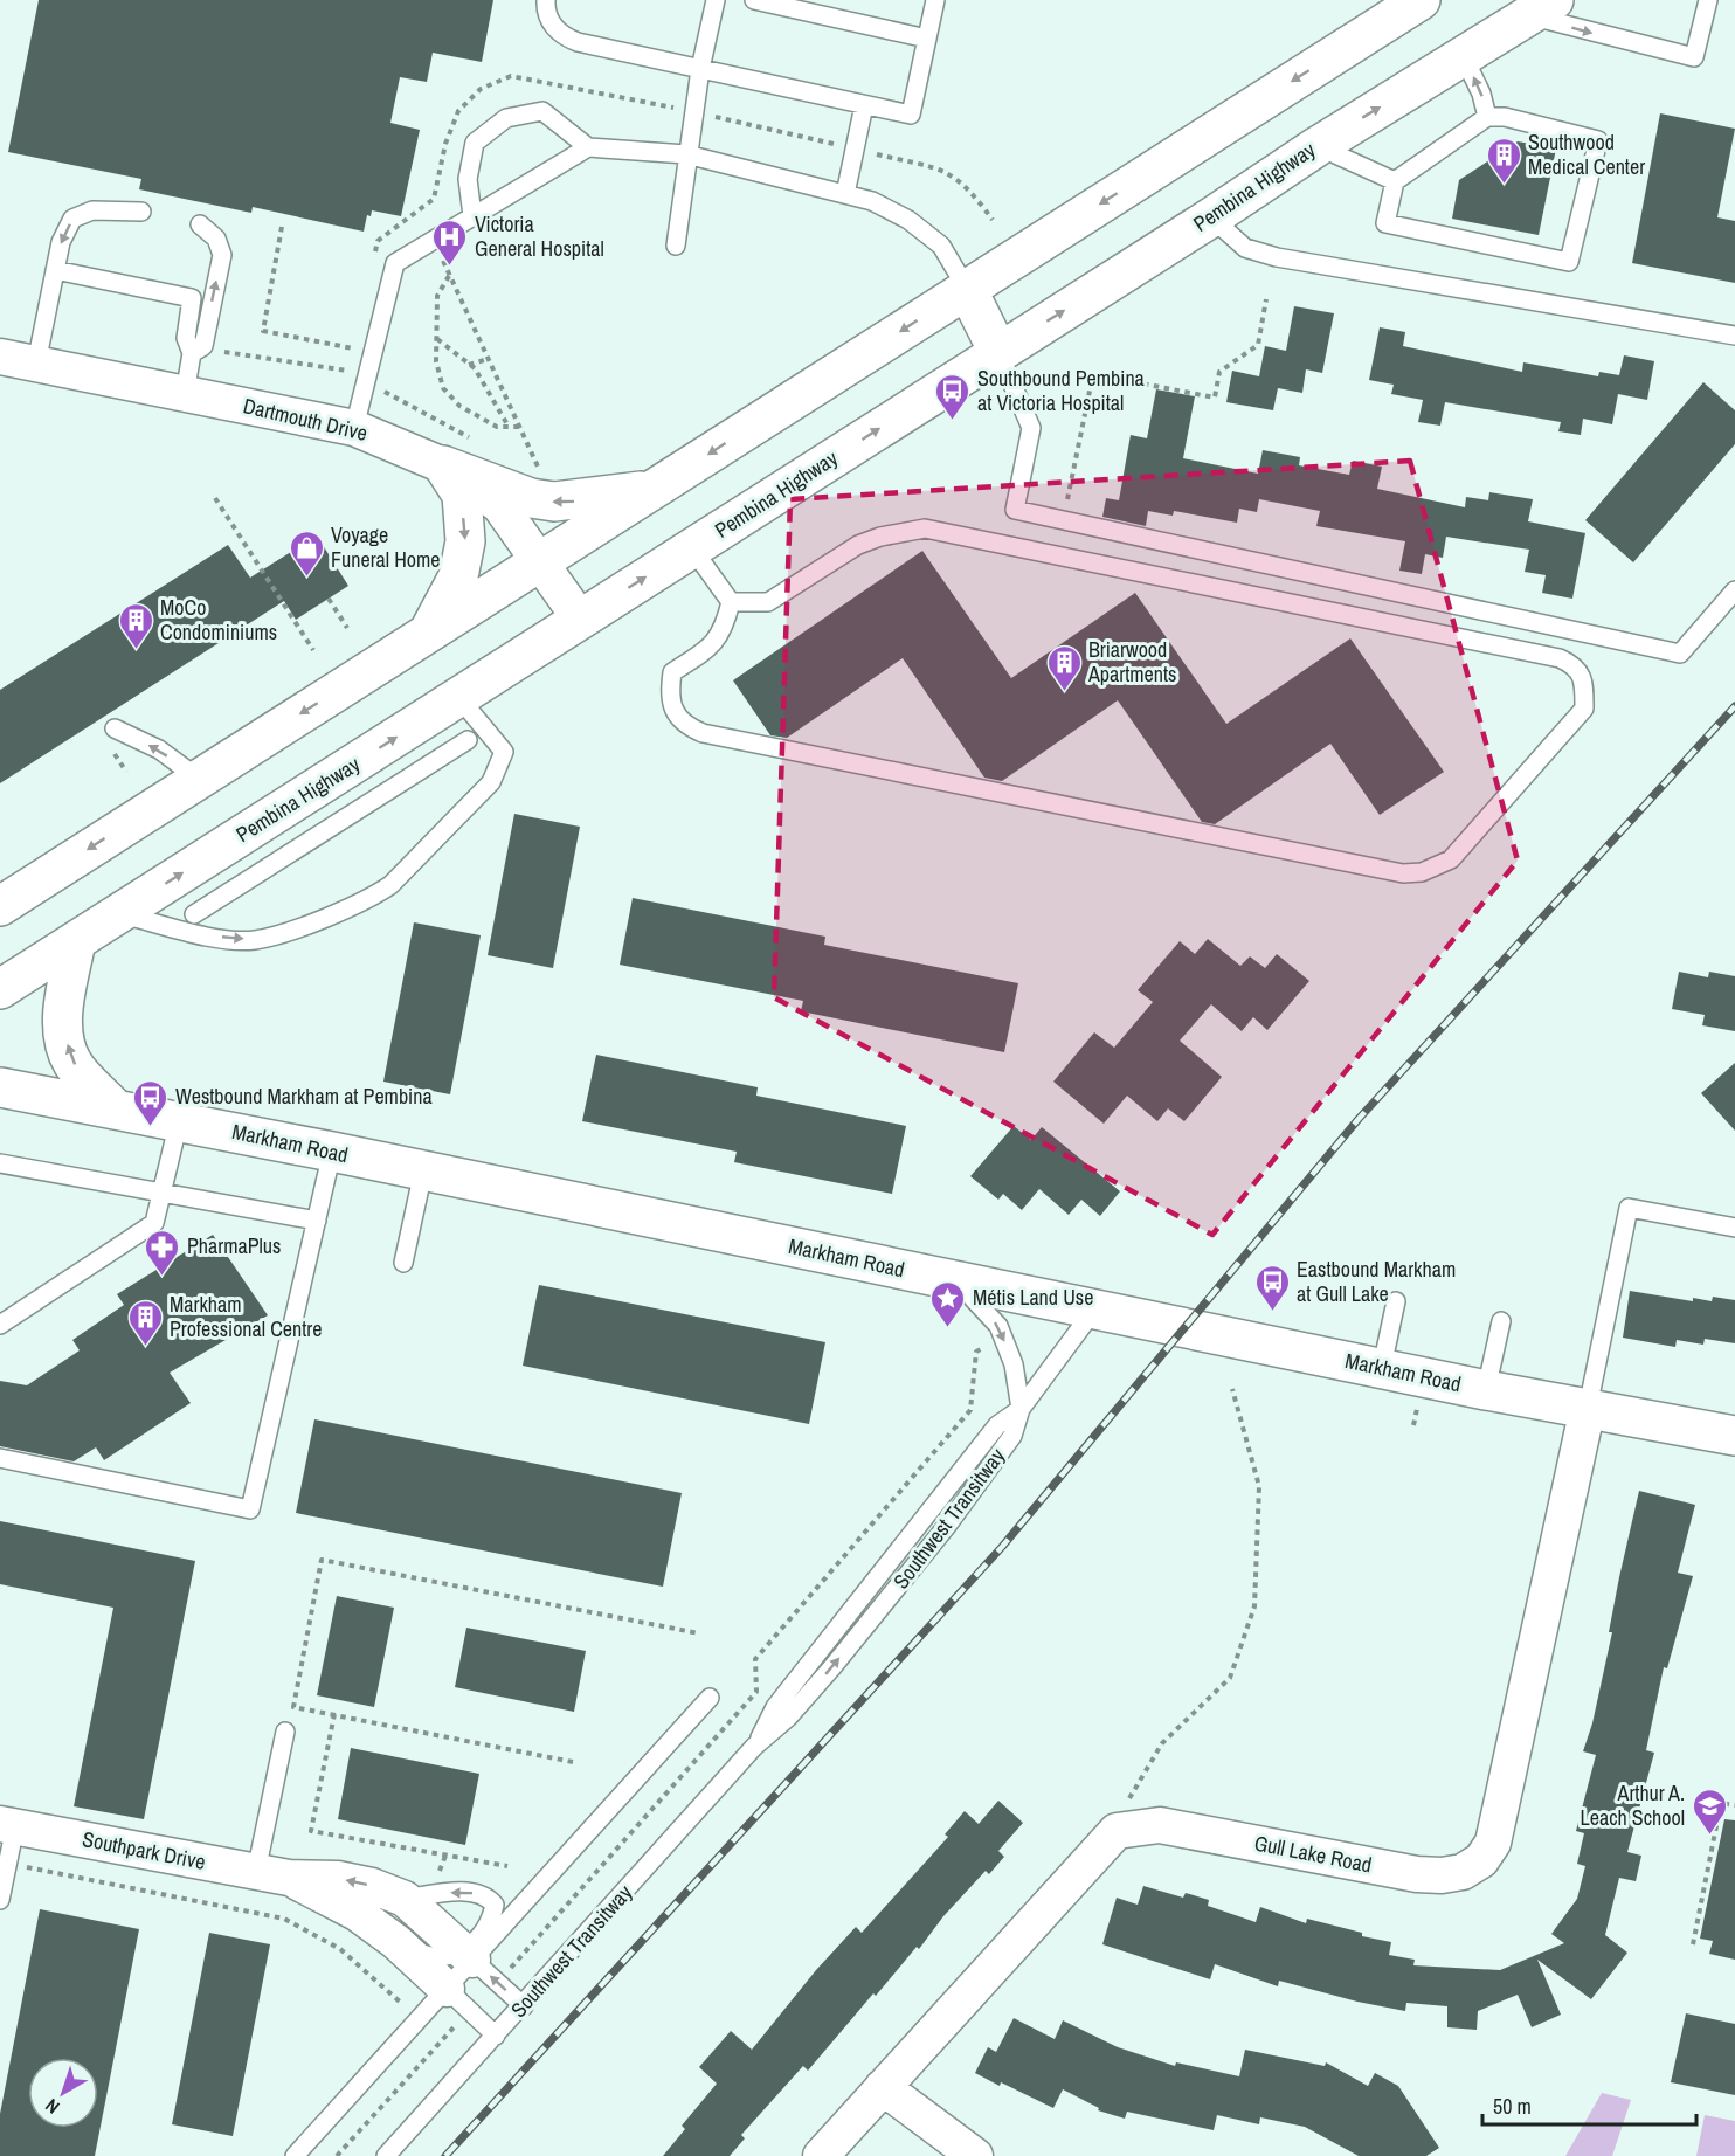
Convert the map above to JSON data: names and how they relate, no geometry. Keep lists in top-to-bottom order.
{
  "streets": {
    "main road": ["Pembina Highway", "Markham Road"],
    "street": ["Dartmouth Drive", "Southpark Drive", "Gull Lake Road"],
    "lane": ["Southwest Transitway"]
  },
  "crossings": [
    ["Pembina Highway", "Dartmouth Drive"],
    ["Markham Road", "Southwest Transitway"],
    ["Markham Road", "Gull Lake Road"],
    ["Southwest Transitway", "Southpark Drive"]
  ],
  "places": {
    "building": [
      "Southwood Medical Center",
      "MoCo Condominiums",
      "Briarwood Apartments",
      "Markham Professional Centre"
    ],
    "hospital": ["Victoria General Hospital"],
    "bus stop": ["Southbound Pembina at Victoria Hospital", "Westbound Markham at Pembina", "Eastbound Markham at Gull Lake"],
    "shop": ["Voyage Funeral Home"],
    "pharmacy": ["PharmaPlus"],
    "place": ["Métis Land Use"],
    "school or university": ["Arthur A. Leach School"]
  },
  "scale_bar": "50 m",
  "north": "bottom left"
}
